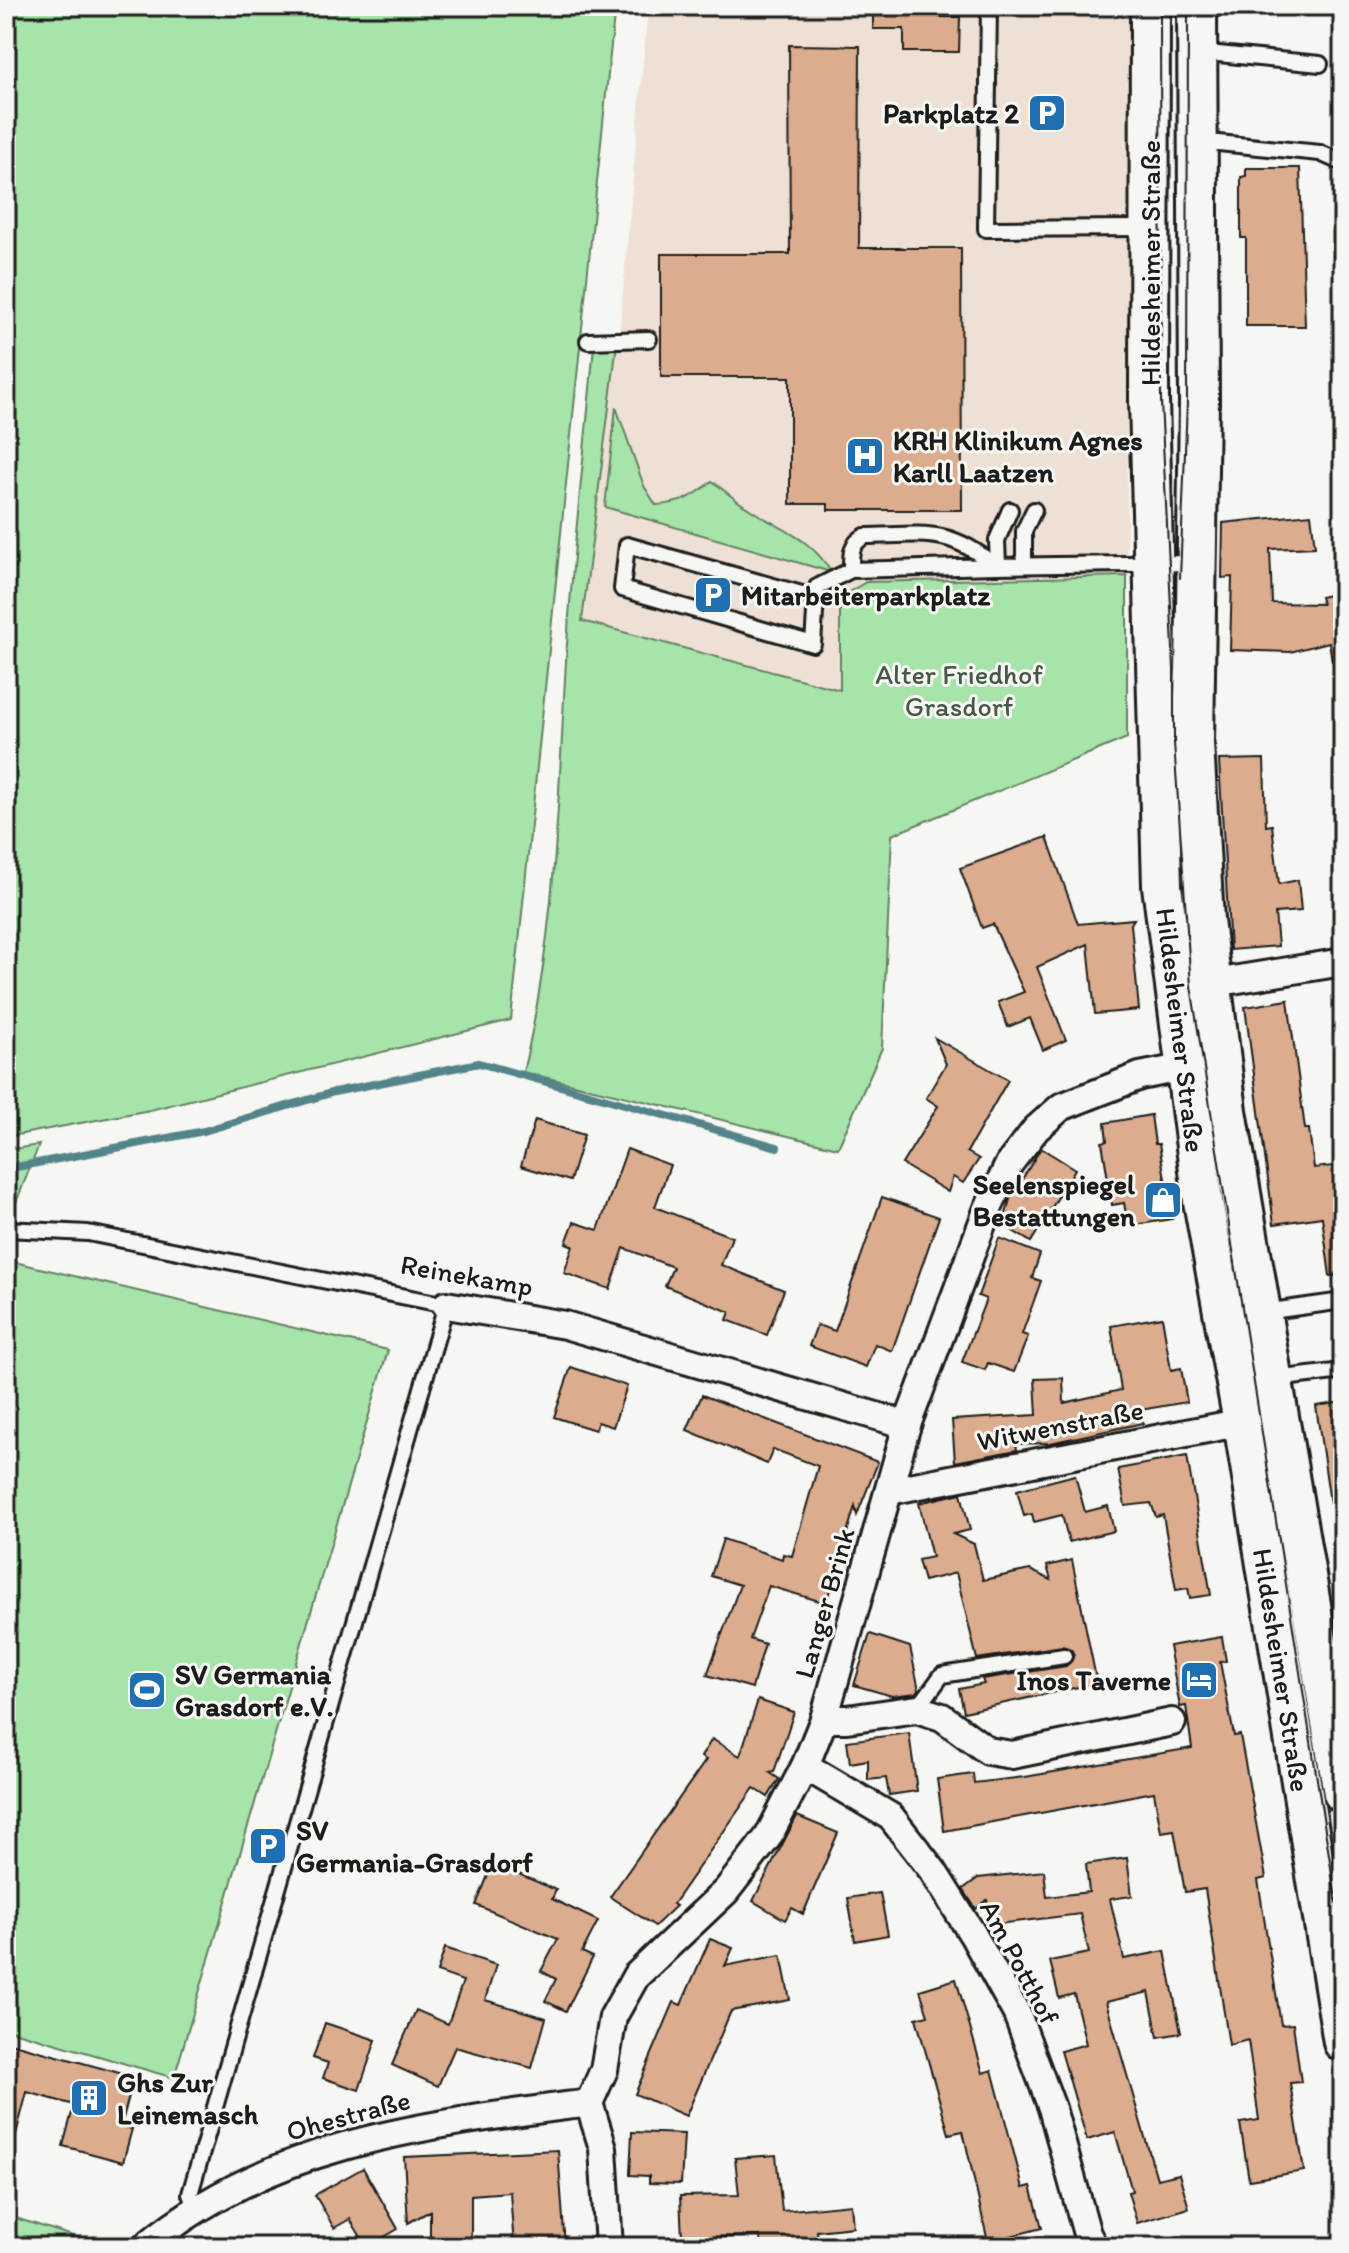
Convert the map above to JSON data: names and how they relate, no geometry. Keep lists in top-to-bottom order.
{
  "streets": {
    "street": [
      "Hildesheimer Straße",
      "Reinekamp",
      "Witwenstraße",
      "Langer Brink",
      "Am Potthof",
      "Ohestraße"
    ]
  },
  "crossings": [
    ["Hildesheimer Straße", "Witwenstraße"],
    ["Hildesheimer Straße", "Langer Brink"],
    ["Reinekamp", "Langer Brink"],
    ["Witwenstraße", "Langer Brink"],
    ["Langer Brink", "Am Potthof"],
    ["Langer Brink", "Ohestraße"]
  ],
  "parks": ["Alter Friedhof Grasdorf"],
  "places": {
    "parking": ["Parkplatz 2", "Mitarbeiterparkplatz", "SV Germania-Grasdorf"],
    "hospital": ["KRH Klinikum Agnes Karll Laatzen"],
    "shop": ["Seelenspiegel Bestattungen"],
    "hotel": ["Inos Taverne"],
    "sports": ["SV Germania Grasdorf e.V."],
    "building": ["Ghs Zur Leinemasch"]
  }
}
